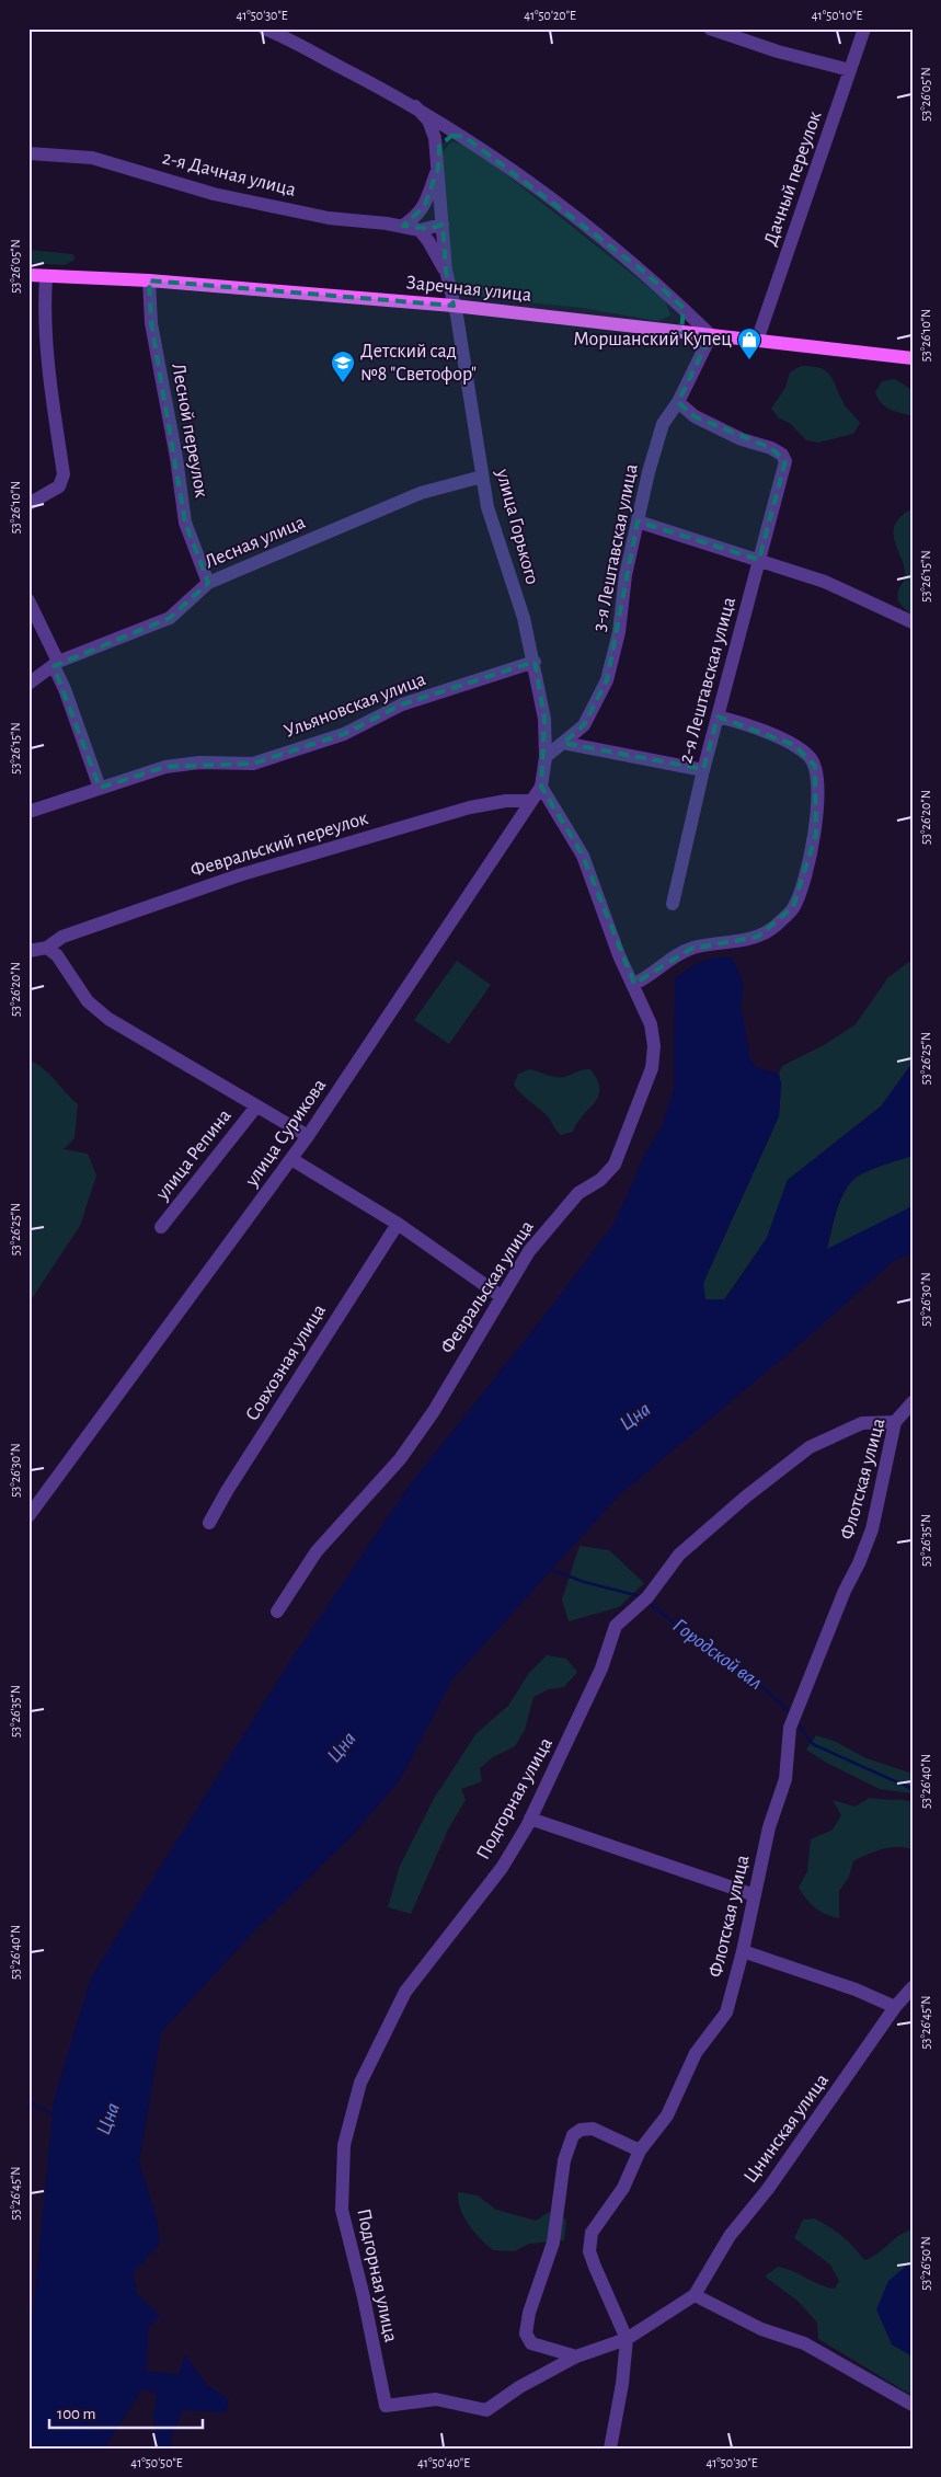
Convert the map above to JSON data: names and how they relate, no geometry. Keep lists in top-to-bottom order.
{
  "streets": {
    "main road": ["Заречная улица"],
    "street": [
      "2-я Дачная улица",
      "Дачный переулок",
      "Лесной переулок",
      "улица Горького",
      "Лесная улица",
      "3-я Лештавская улица",
      "2-я Лештавская улица",
      "Ульяновская улица",
      "Февральский переулок",
      "улица Сурикова",
      "улица Репина",
      "Февральская улица",
      "Совхозная улица",
      "Флотская улица",
      "Подгорная улица",
      "Цнинская улица"
    ]
  },
  "crossings": [
    ["Заречная улица", "Лесной переулок"],
    ["Заречная улица", "улица Горького"],
    ["Лесной переулок", "Лесная улица"],
    ["улица Горького", "Лесная улица"],
    ["улица Горького", "3-я Лештавская улица"],
    ["улица Горького", "Ульяновская улица"],
    ["улица Горького", "улица Сурикова"],
    ["3-я Лештавская улица", "2-я Лештавская улица"],
    ["3-я Лештавская улица", "улица Сурикова"],
    ["Февральский переулок", "улица Сурикова"],
    ["улица Сурикова", "Февральская улица"],
    ["Флотская улица", "Подгорная улица"]
  ],
  "water": ["Цна", "Городской вал"],
  "places": {
    "shop": ["Моршанский Купец"],
    "school or university": ["Детский сад №8 \"Светофор\""]
  },
  "scale_bar": "100 m",
  "coordinates": [
    "41°50'30\"E",
    "41°50'20\"E",
    "41°50'10\"E",
    "53°26'05\"N",
    "53°26'10\"N",
    "53°26'15\"N",
    "53°26'20\"N",
    "53°26'25\"N",
    "53°26'30\"N",
    "53°26'35\"N",
    "53°26'40\"N",
    "53°26'45\"N",
    "53°26'50\"N",
    "41°50'50\"E",
    "41°50'40\"E"
  ]
}
